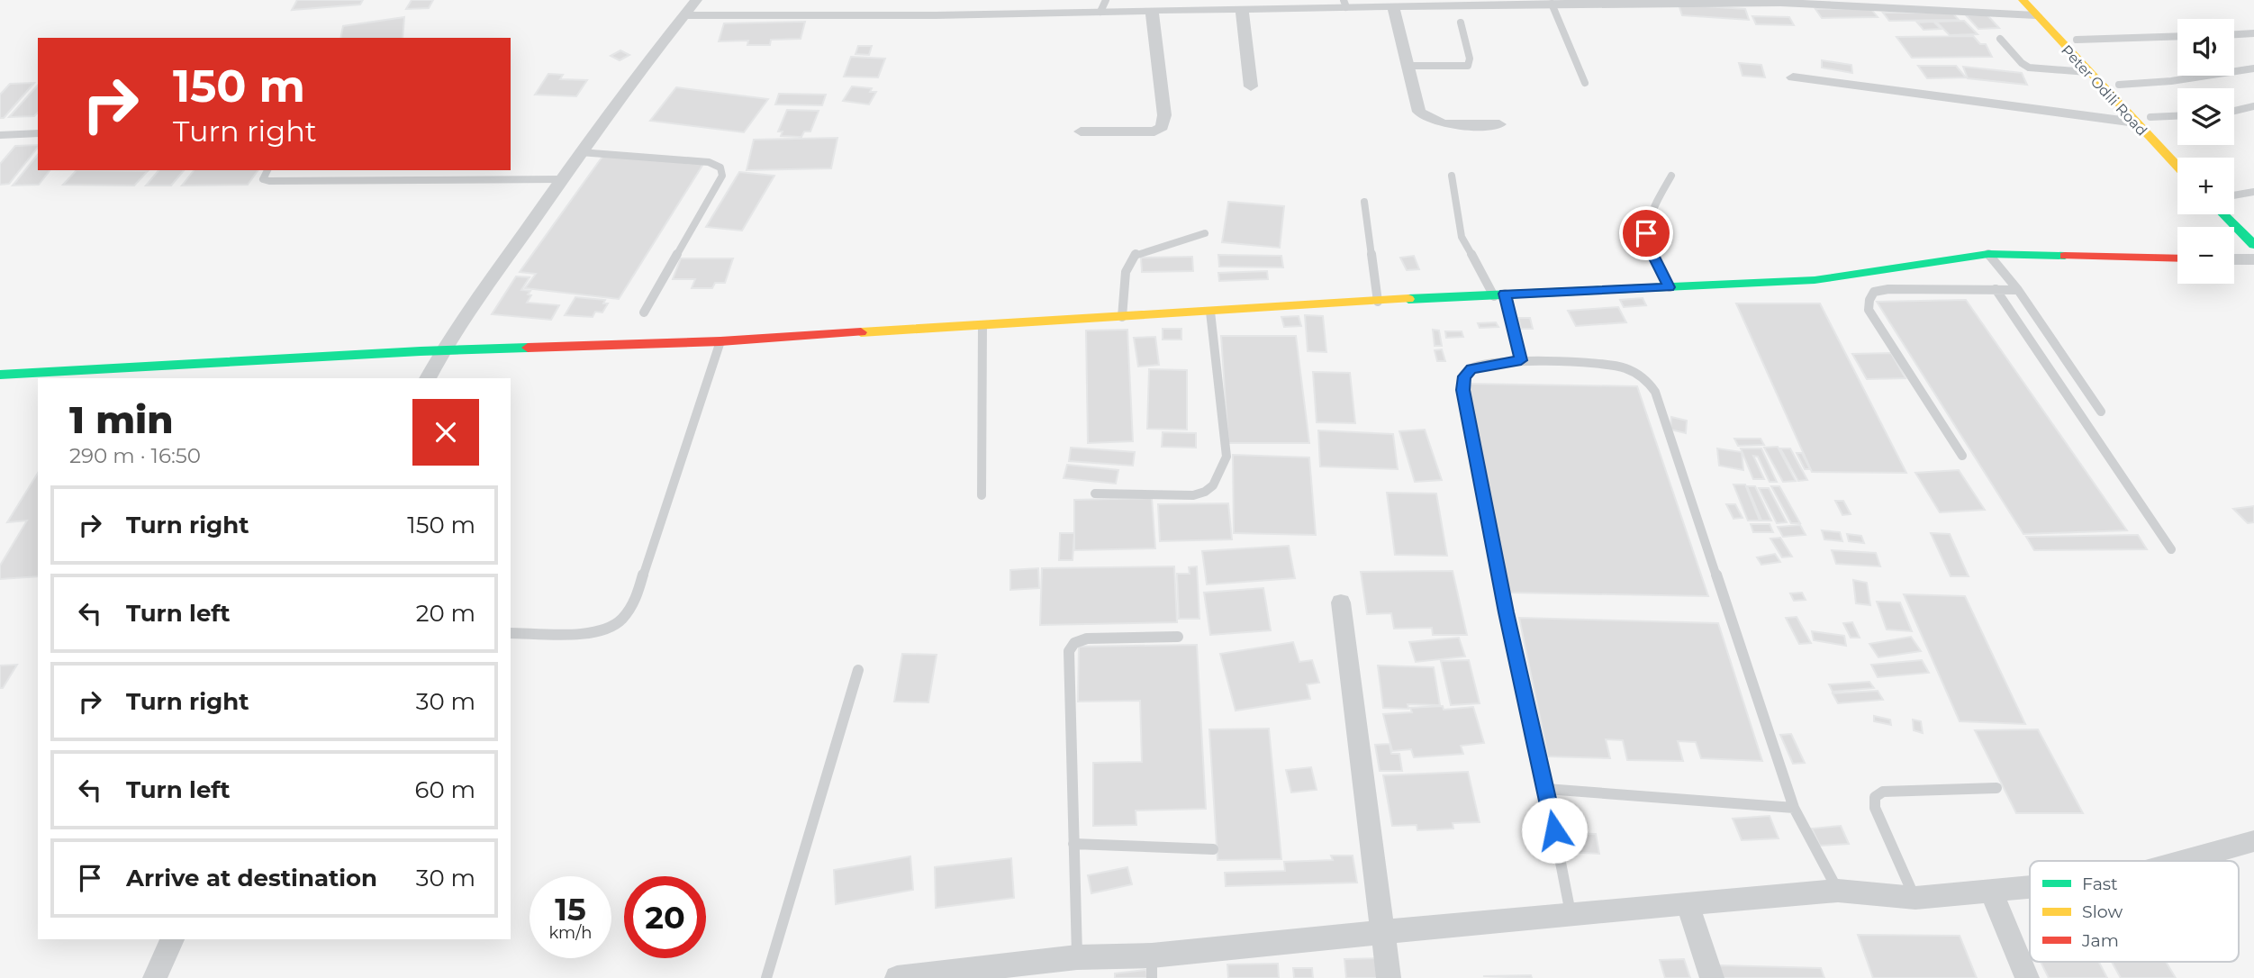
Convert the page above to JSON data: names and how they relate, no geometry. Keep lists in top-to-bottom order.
{
  "streets": {
    "street": ["Peter Odili Road"]
  },
  "legend": ["Fast", "Slow", "Jam"],
  "page": {
    "map_buttons": ["+", "−"],
    "turn": ["150 m", "Turn right"],
    "heading": ["1 min", "290 m · 16:50"],
    "list": [
      {
        "name": "Turn right",
        "value": "150 m"
      },
      {
        "name": "Turn left",
        "value": "20 m"
      },
      {
        "name": "Turn right",
        "value": "30 m"
      },
      {
        "name": "Turn left",
        "value": "60 m"
      },
      {
        "name": "Arrive at destination",
        "value": "30 m"
      }
    ],
    "speed": "15 km/h",
    "limit": "20"
  }
}
